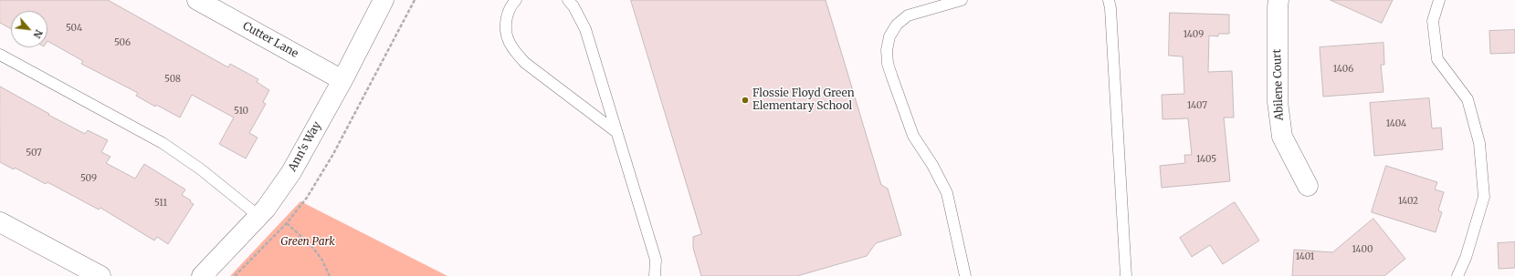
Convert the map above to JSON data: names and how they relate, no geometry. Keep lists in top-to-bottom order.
{
  "streets": {
    "street": ["Cutter Lane", "Abilene Court", "Ann's Way"]
  },
  "crossings": [
    ["Cutter Lane", "Ann's Way"]
  ],
  "parks": ["Green Park"],
  "places": ["Flossie Floyd Green Elementary School"],
  "house_numbers": [
    "504",
    "1409",
    "506",
    "1406",
    "508",
    "1407",
    "510",
    "1404",
    "507",
    "1405",
    "509",
    "1402",
    "511",
    "1400",
    "1401"
  ],
  "north": "bottom right"
}
